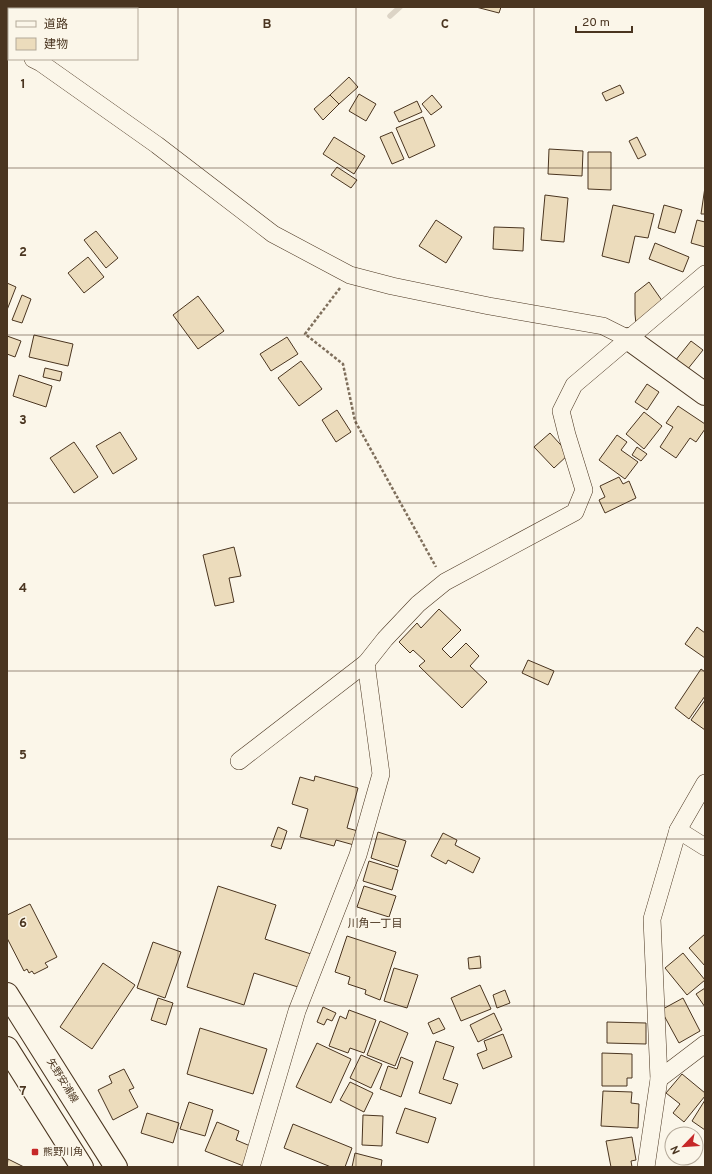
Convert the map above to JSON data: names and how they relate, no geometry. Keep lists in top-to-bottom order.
{
  "streets": {
    "main road": ["矢野安浦線"]
  },
  "districts": ["川角一丁目"],
  "places": {
    "transit": ["熊野川角"]
  },
  "legend": ["道路", "建物"],
  "scale_bar": "20 m",
  "north": "bottom left",
  "grid": {
    "columns": ["B", "C"],
    "rows": [
      "1",
      "2",
      "3",
      "4",
      "5",
      "6",
      "7"
    ]
  }
}
